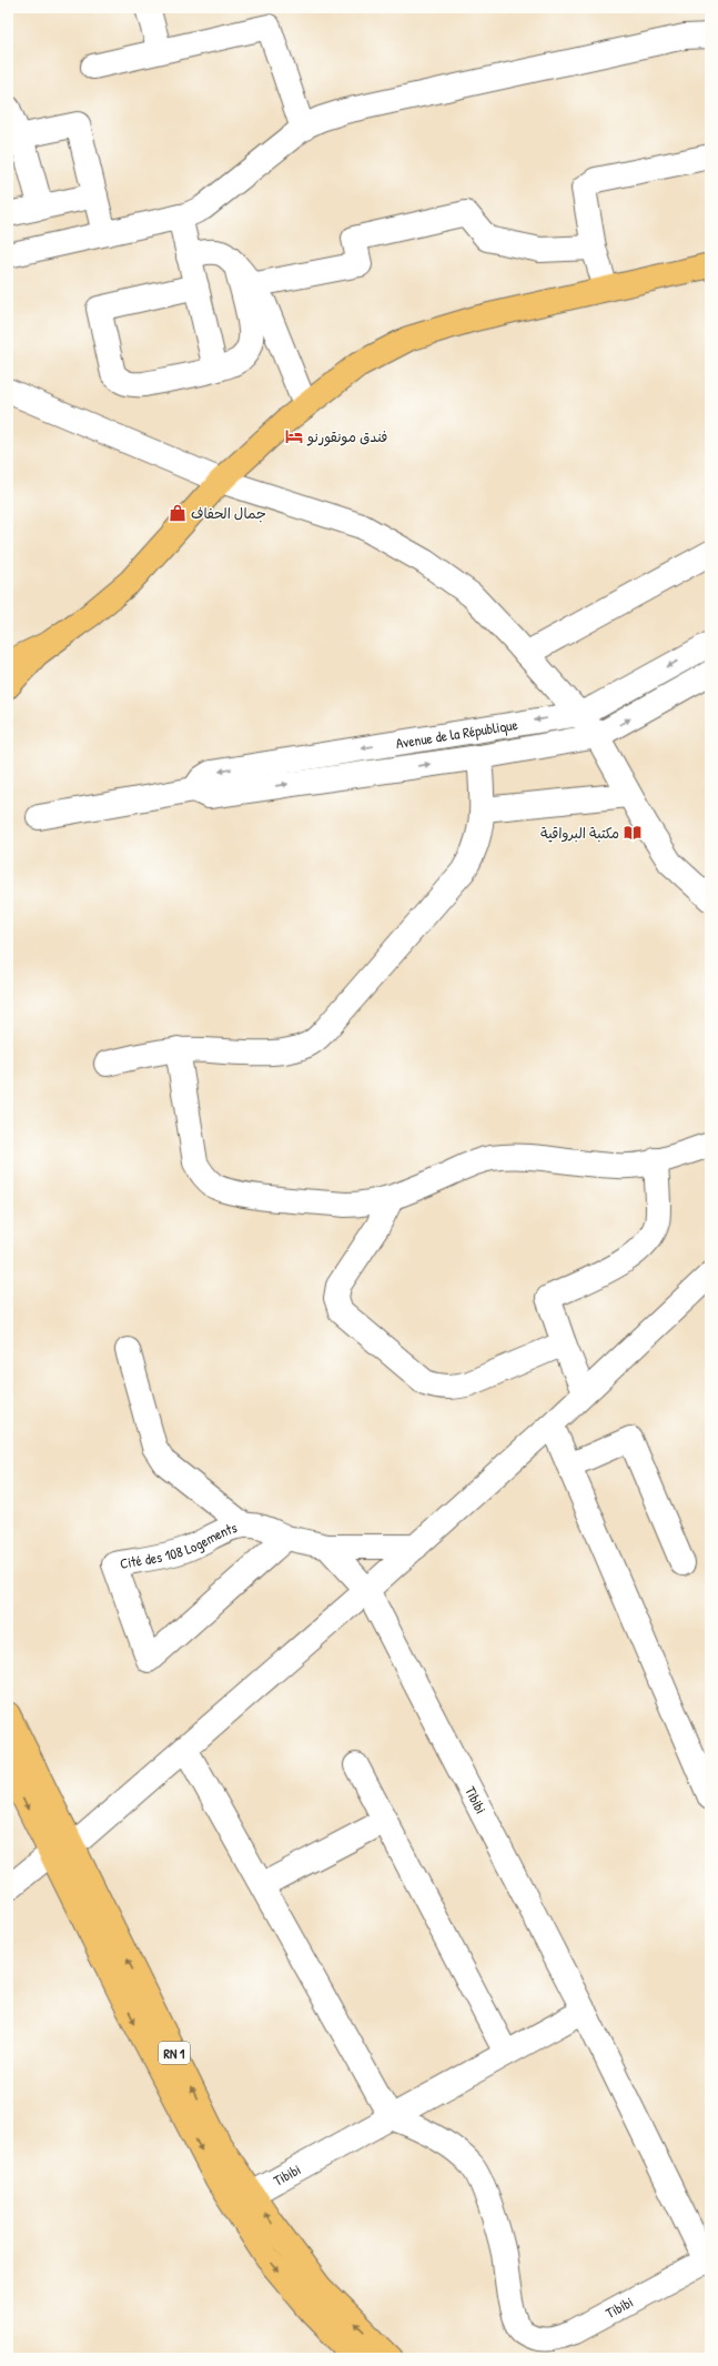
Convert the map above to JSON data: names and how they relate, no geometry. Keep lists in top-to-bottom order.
{
  "streets": {
    "main road": ["RN 1"],
    "street": ["Avenue de la République", "Cité des 108 Logements", "Tibibi"]
  },
  "crossings": [
    ["Tibibi", "RN 1"]
  ],
  "places": {
    "hotel": ["فندق مونقورنو"],
    "shop": ["جمال الحفاف"],
    "library": ["مكتبة البرواقية"]
  }
}
